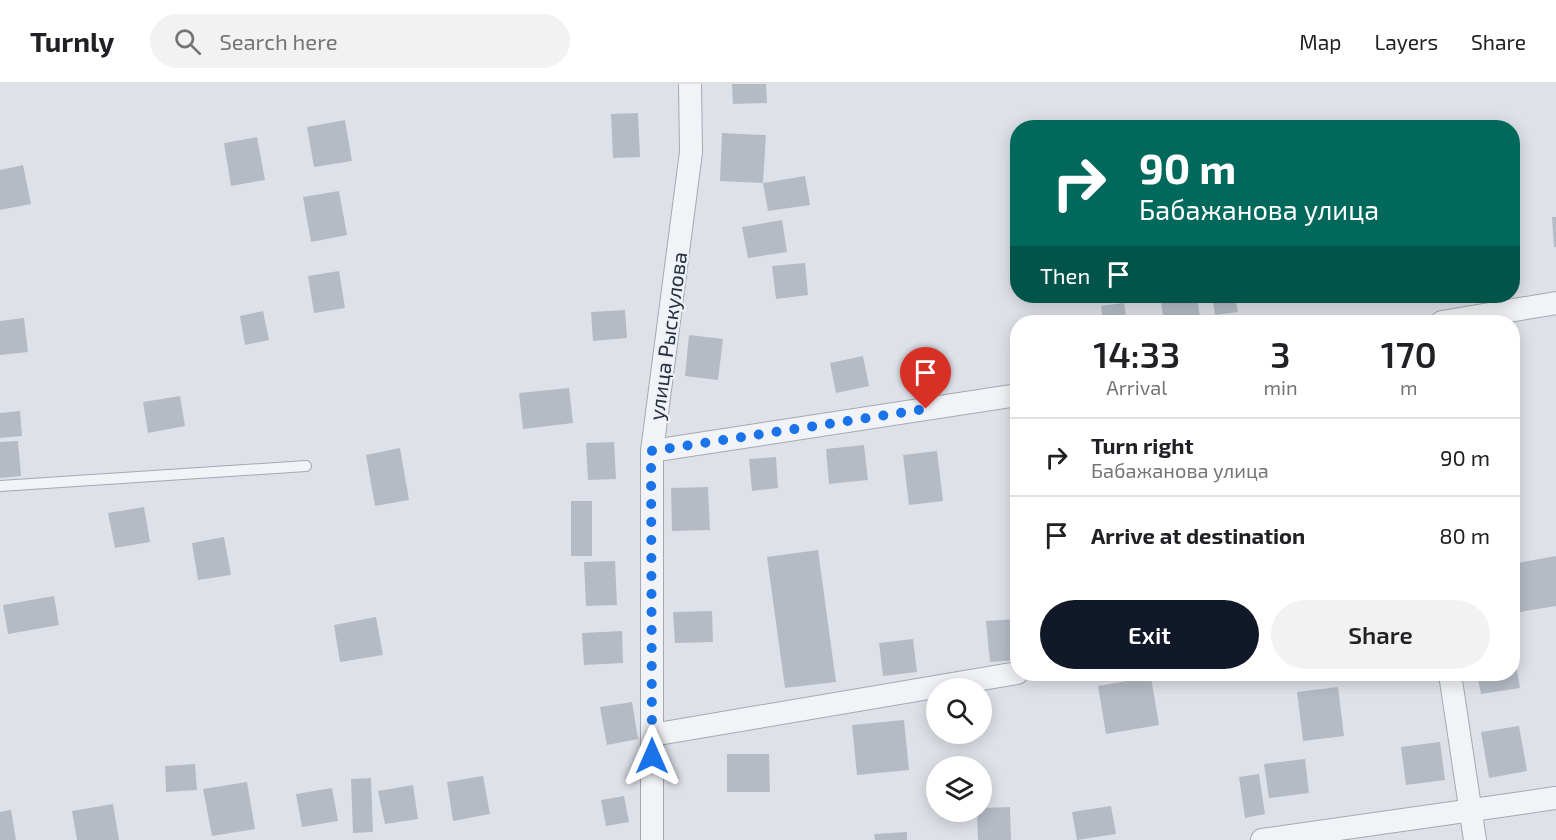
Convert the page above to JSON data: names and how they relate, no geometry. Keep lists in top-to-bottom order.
{
  "streets": {
    "street": ["улица Рыскулова"]
  },
  "page": {
    "header": "Turnly",
    "search": "Search here",
    "nav": ["Map", "Layers", "Share"],
    "turn": ["90 m", "Бабажанова улица"],
    "then": "Then",
    "eta": [
      "14:33",
      "Arrival",
      "3",
      "min",
      "170",
      "m"
    ],
    "list": [
      {
        "name": "Turn right",
        "note": "Бабажанова улица",
        "value": "90 m"
      },
      {
        "name": "Arrive at destination",
        "value": "80 m"
      }
    ],
    "buttons": ["Exit", "Share"]
  }
}
